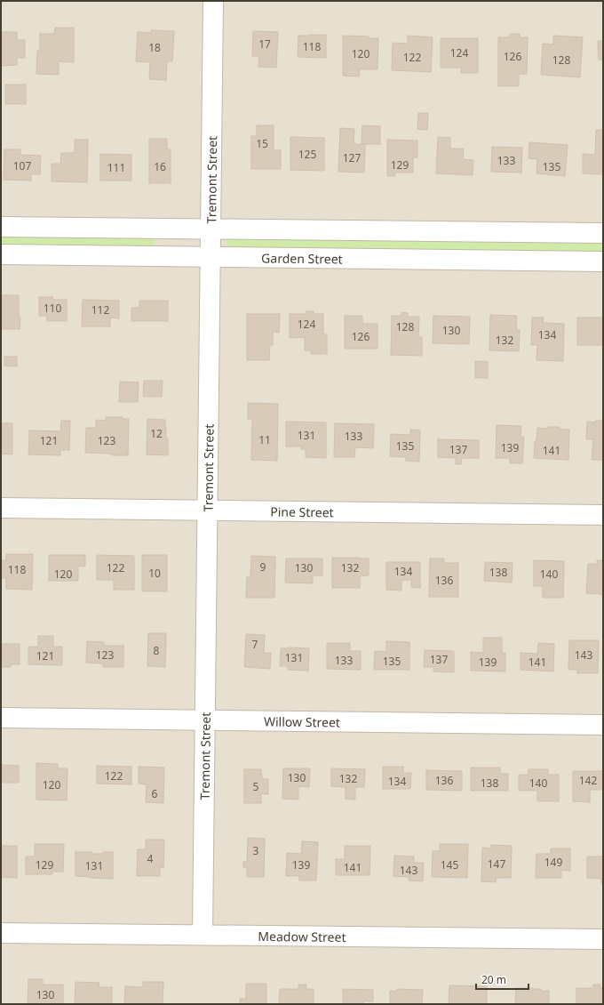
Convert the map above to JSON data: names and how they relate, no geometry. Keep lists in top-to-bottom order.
{
  "streets": {
    "street": [
      "Tremont Street",
      "Garden Street",
      "Pine Street",
      "Willow Street",
      "Meadow Street"
    ]
  },
  "crossings": [
    ["Tremont Street", "Garden Street"],
    ["Tremont Street", "Pine Street"],
    ["Tremont Street", "Willow Street"],
    ["Tremont Street", "Meadow Street"]
  ],
  "house_numbers": [
    "17",
    "118",
    "18",
    "124",
    "120",
    "126",
    "122",
    "128",
    "15",
    "125",
    "127",
    "133",
    "129",
    "107",
    "16",
    "135",
    "111",
    "110",
    "112",
    "124",
    "128",
    "130",
    "134",
    "126",
    "132",
    "12",
    "131",
    "133",
    "11",
    "121",
    "123",
    "135",
    "139",
    "137",
    "141",
    "9",
    "122",
    "130",
    "132",
    "118",
    "134",
    "138",
    "10",
    "120",
    "140",
    "136",
    "7",
    "8",
    "123",
    "143",
    "121",
    "131",
    "137",
    "133",
    "135",
    "139",
    "141",
    "122",
    "130",
    "132",
    "136",
    "142",
    "134",
    "138",
    "140",
    "120",
    "5",
    "6",
    "3",
    "4",
    "149",
    "147",
    "129",
    "139",
    "145",
    "131",
    "141",
    "143",
    "130"
  ],
  "scale_bar": "20 m"
}
